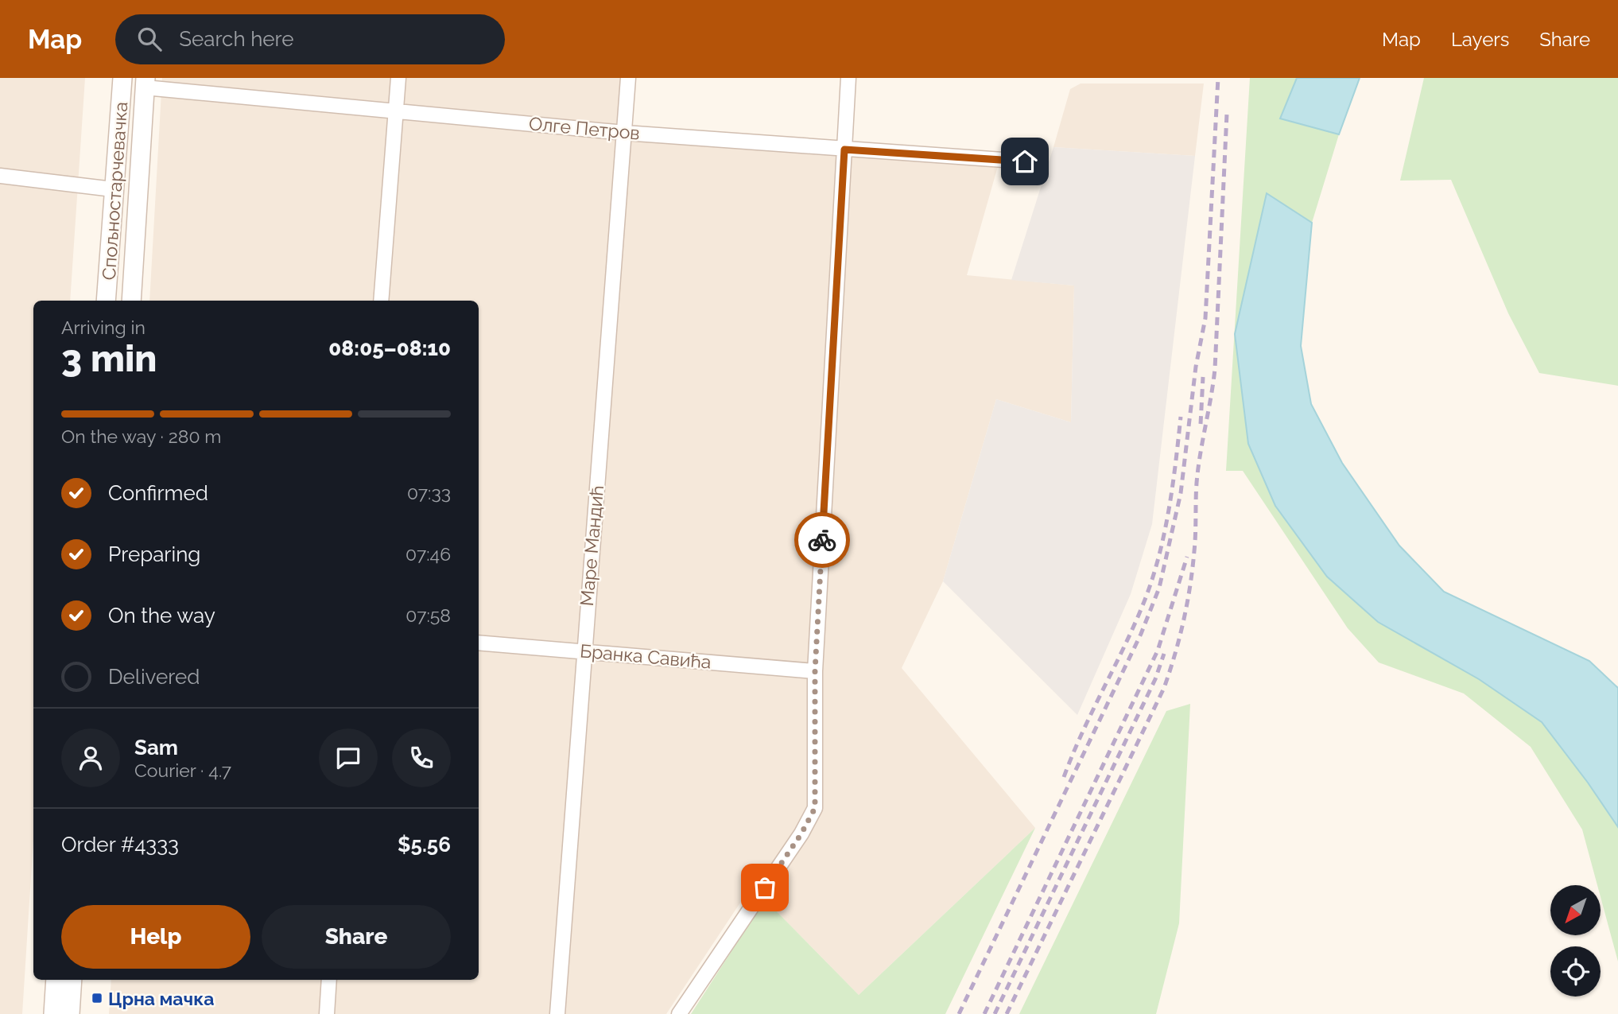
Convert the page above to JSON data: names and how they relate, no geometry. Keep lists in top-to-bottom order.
{
  "streets": {
    "street": [
      "Олге Петров",
      "Спољностарчевачка",
      "Маре Мандић",
      "Бранка Савића"
    ]
  },
  "crossings": [
    ["Олге Петров", "Спољностарчевачка"],
    ["Олге Петров", "Маре Мандић"],
    ["Маре Мандић", "Бранка Савића"]
  ],
  "places": {
    "transit": ["Црна мачка"]
  },
  "north": "bottom left",
  "page": {
    "header": "Map",
    "search": "Search here",
    "nav": ["Map", "Layers", "Share"],
    "heading": ["3 min", "Arriving in", "08:05–08:10"],
    "panel": [
      "Sam",
      "Courier · 4.7",
      "Order #4333",
      "$5.56"
    ],
    "bar": "On the way · 280 m",
    "list": [
      ["Confirmed", "07:33"],
      ["Preparing", "07:46"],
      ["On the way", "07:58"],
      "Delivered"
    ],
    "buttons": ["Help", "Share"]
  }
}
